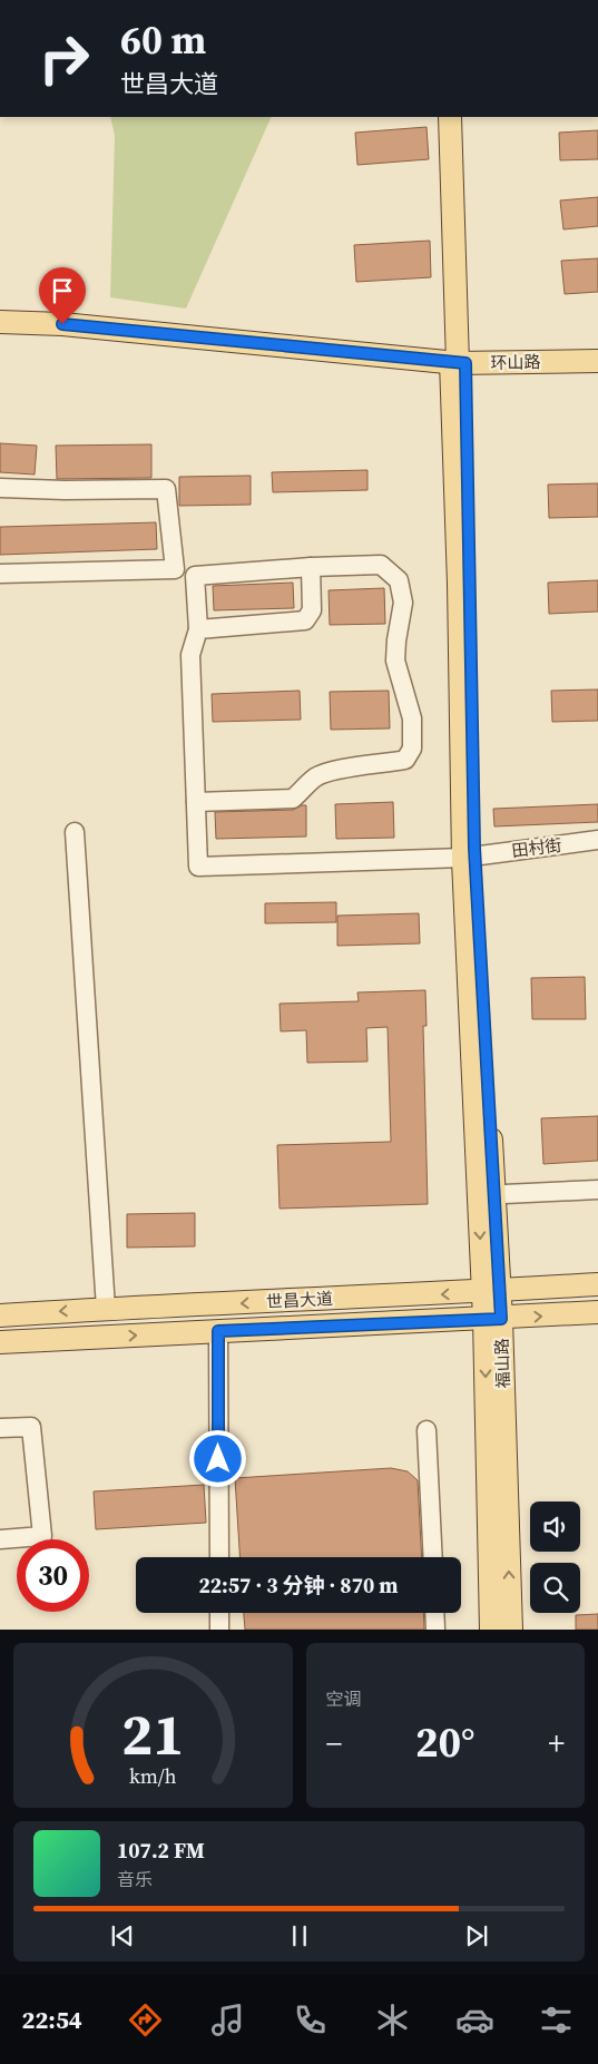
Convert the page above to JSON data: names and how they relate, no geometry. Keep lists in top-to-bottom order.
{
  "streets": {
    "main road": ["环山路", "世昌大道", "福山路"],
    "street": ["田村街"]
  },
  "crossings": [
    ["世昌大道", "福山路"]
  ],
  "page": {
    "turn": ["60 m", "世昌大道"],
    "limit": "30",
    "trip": "22:57 · 3 分钟 · 870 m",
    "tile": "空调",
    "heat": ["−", "20°", "+"],
    "song": ["107.2 FM", "音乐"],
    "tabs": "22:54",
    "gauge": ["21", "km/h"]
  }
}
